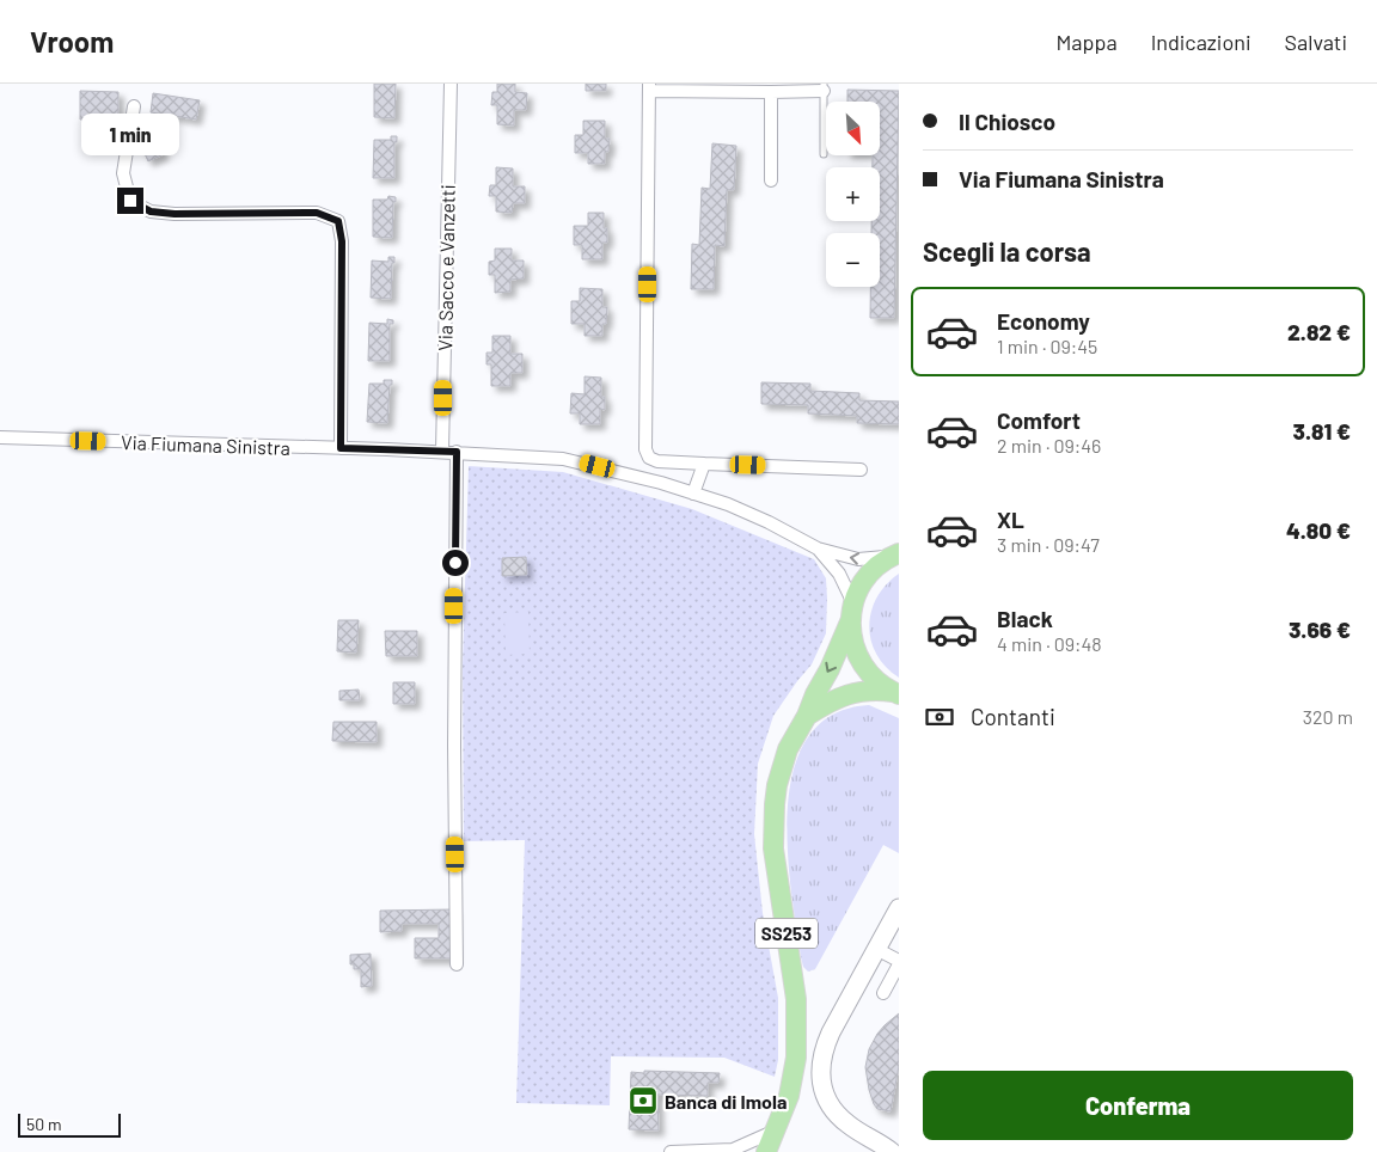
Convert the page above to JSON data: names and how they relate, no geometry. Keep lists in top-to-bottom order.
{
  "streets": {
    "main road": ["SS253"],
    "street": ["Via Sacco e Vanzetti", "Via Fiumana Sinistra"]
  },
  "crossings": [
    ["Via Sacco e Vanzetti", "Via Fiumana Sinistra"],
    ["Via Fiumana Sinistra", "SS253"]
  ],
  "places": {
    "bank": ["Banca di Imola"]
  },
  "scale_bar": "50 m",
  "north": "bottom right",
  "page": {
    "header": "Vroom",
    "nav": ["Mappa", "Indicazioni", "Salvati"],
    "banner": ["Il Chiosco", "Via Fiumana Sinistra"],
    "map_buttons": ["+", "−"],
    "bubble": "1 min",
    "heading": "Scegli la corsa",
    "list": [
      {
        "name": "Economy",
        "note": "1 min · 09:45",
        "value": "2.82 €"
      },
      {
        "name": "Comfort",
        "note": "2 min · 09:46",
        "value": "3.81 €"
      },
      {
        "name": "XL",
        "note": "3 min · 09:47",
        "value": "4.80 €"
      },
      {
        "name": "Black",
        "note": "4 min · 09:48",
        "value": "3.66 €"
      }
    ],
    "pay": ["Contanti", "320 m"],
    "buttons": "Conferma",
    "scale": "50 m"
  }
}
